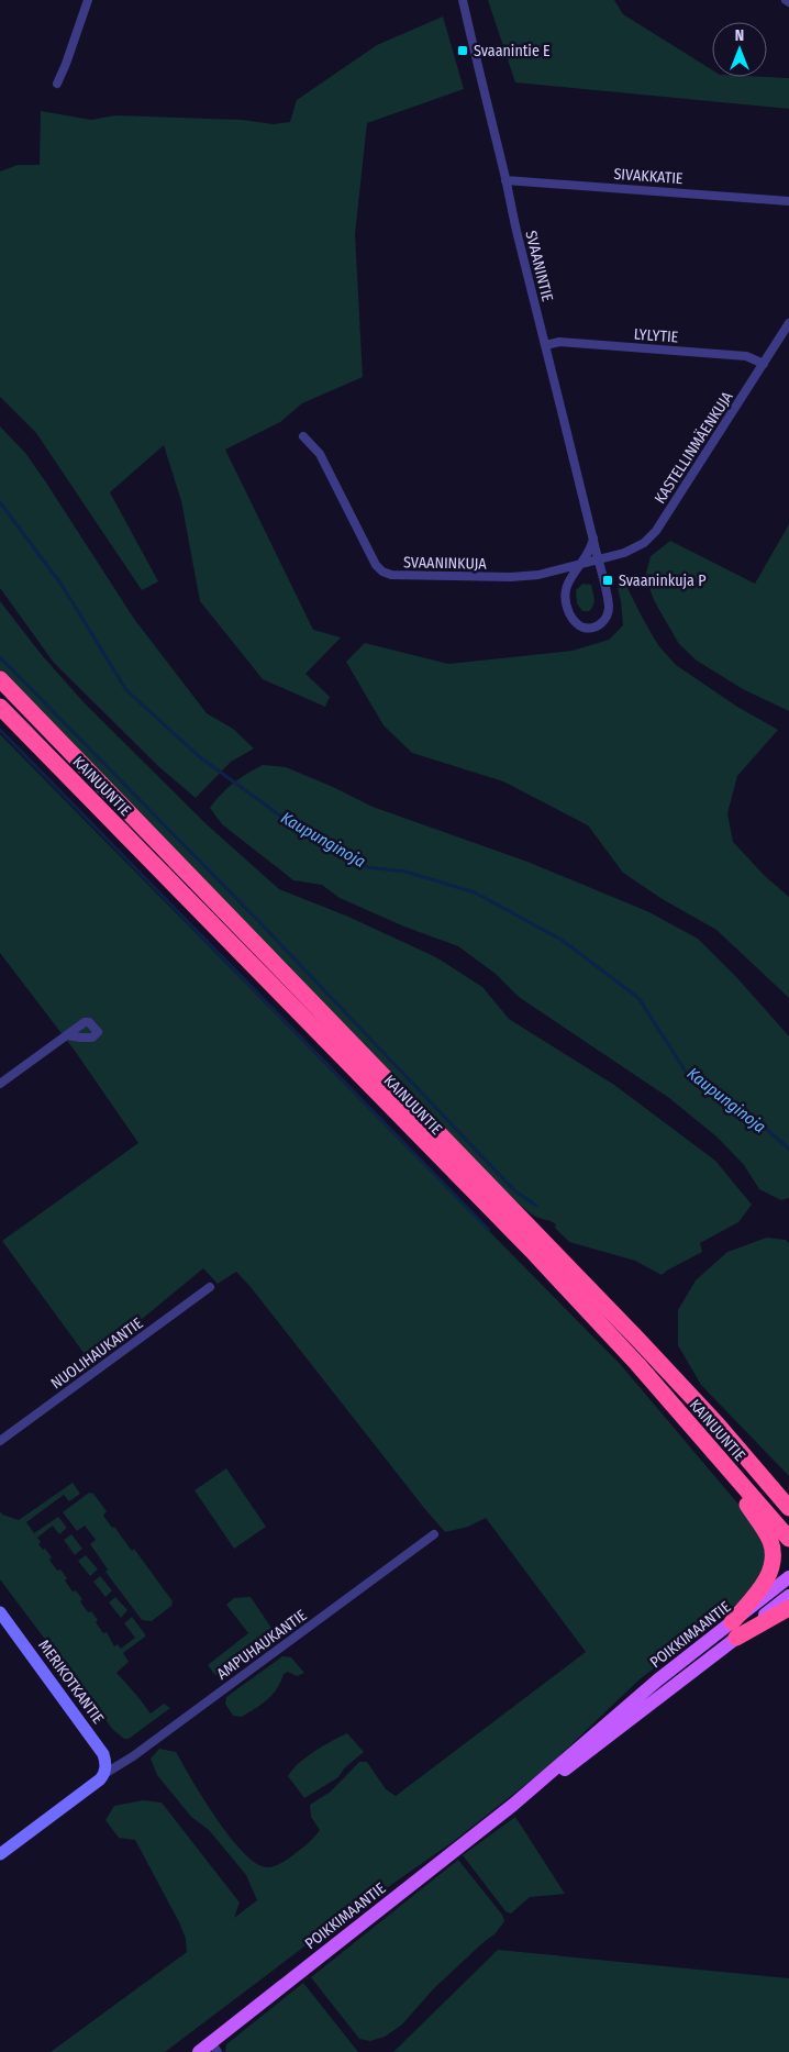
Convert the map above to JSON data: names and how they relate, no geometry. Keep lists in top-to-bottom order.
{
  "streets": {
    "highway": ["KAINUUNTIE"],
    "main road": ["POIKKIMAANTIE"],
    "street": [
      "SIVAKKATIE",
      "SVAANINTIE",
      "LYLYTIE",
      "KASTELLINMÄENKUJA",
      "SVAANINKUJA",
      "NUOLIHAUKANTIE",
      "AMPUHAUKANTIE",
      "MERIKOTKANTIE"
    ]
  },
  "crossings": [
    ["SIVAKKATIE", "SVAANINTIE"],
    ["SVAANINTIE", "LYLYTIE"],
    ["SVAANINTIE", "KASTELLINMÄENKUJA"],
    ["SVAANINTIE", "SVAANINKUJA"],
    ["LYLYTIE", "KASTELLINMÄENKUJA"],
    ["KASTELLINMÄENKUJA", "SVAANINKUJA"],
    ["AMPUHAUKANTIE", "MERIKOTKANTIE"]
  ],
  "water": ["Kaupunginoja"],
  "places": {
    "transit": ["Svaanintie E", "Svaaninkuja P"]
  },
  "north": "top"
}
